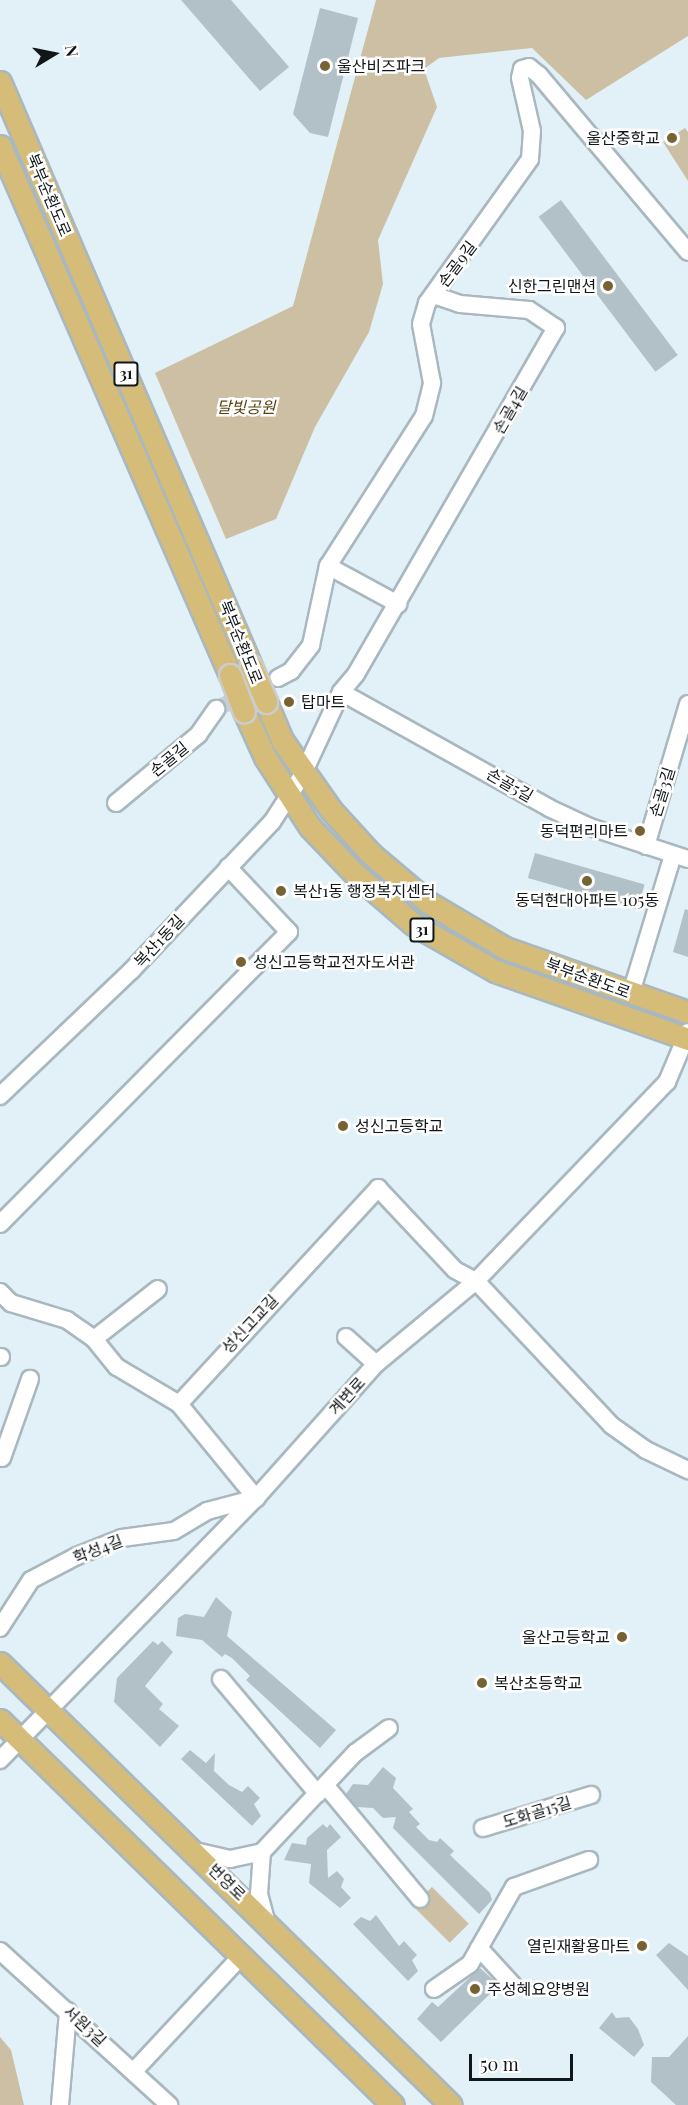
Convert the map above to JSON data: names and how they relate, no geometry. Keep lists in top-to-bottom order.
{
  "streets": {
    "main road": ["북부순환도로", "31", "번영로"],
    "street": [
      "손골9길",
      "손골4길",
      "손골길",
      "손골5길",
      "손골3길",
      "복산1동길",
      "성신고교길",
      "계변로",
      "학성4길",
      "도화골15길",
      "서원3길"
    ]
  },
  "crossings": [
    ["북부순환도로", "손골4길"],
    ["북부순환도로", "복산1동길"],
    ["북부순환도로", "계변로"],
    ["손골9길", "손골4길"],
    ["손골4길", "손골5길"],
    ["손골4길", "복산1동길"],
    ["손골5길", "손골3길"],
    ["성신고교길", "계변로"],
    ["계변로", "학성4길"],
    ["계변로", "번영로"]
  ],
  "parks": ["달빛공원"],
  "places": [
    "울산비즈파크",
    "울산중학교",
    "신한그린맨션",
    "탑마트",
    "동덕편리마트",
    "동덕현대아파트 105동",
    "복산1동 행정복지센터",
    "성신고등학교전자도서관",
    "성신고등학교",
    "울산고등학교",
    "복산초등학교",
    "열린재활용마트",
    "주성혜요양병원"
  ],
  "scale_bar": "50 m",
  "north": "right"
}
